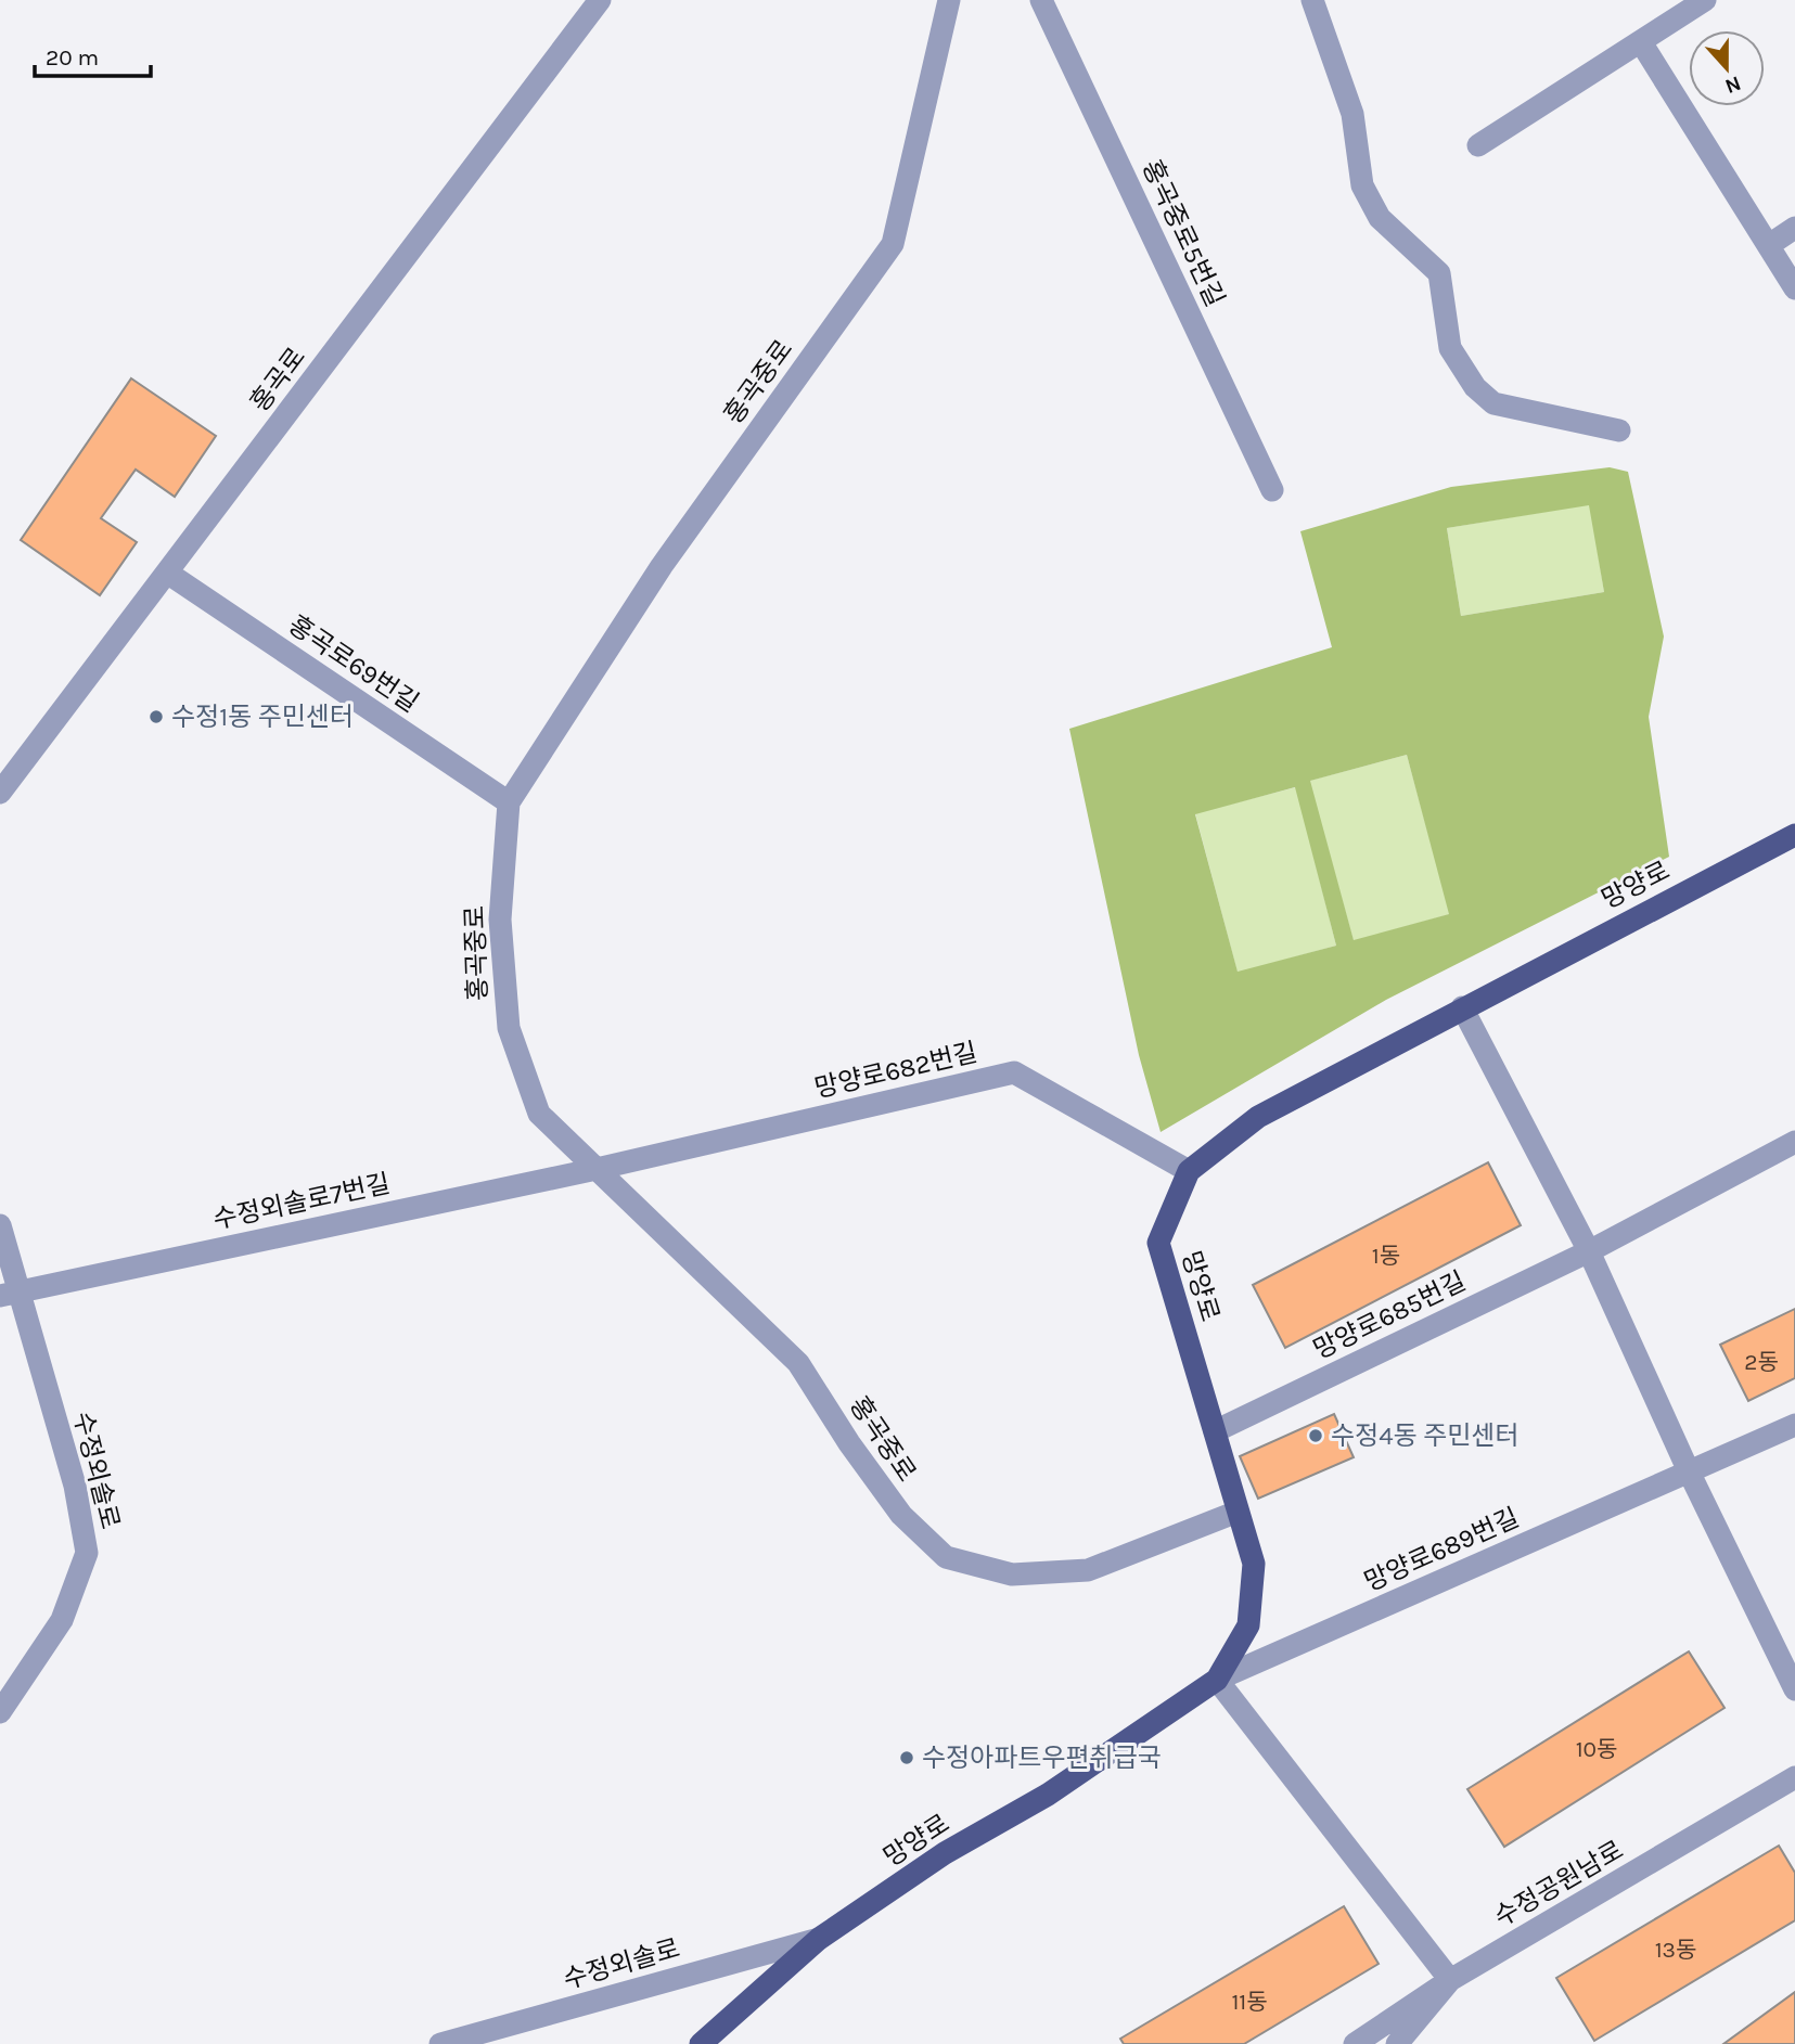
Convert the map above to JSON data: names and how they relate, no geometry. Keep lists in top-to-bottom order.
{
  "streets": {
    "main road": ["망양로"],
    "street": [
      "홍곡중로5번길",
      "홍곡로",
      "홍곡중로",
      "홍곡로69번길",
      "망양로682번길",
      "수정외솔로7번길",
      "망양로685번길",
      "수정외솔로",
      "망양로689번길",
      "수정공원남로"
    ]
  },
  "crossings": [
    ["홍곡로", "홍곡로69번길"],
    ["홍곡중로", "홍곡로69번길"],
    ["홍곡중로", "망양로"],
    ["홍곡중로", "망양로682번길"],
    ["홍곡중로", "수정외솔로7번길"],
    ["망양로", "망양로682번길"],
    ["망양로", "망양로685번길"],
    ["망양로", "수정외솔로"],
    ["망양로", "망양로689번길"],
    ["망양로682번길", "수정외솔로7번길"],
    ["수정외솔로7번길", "수정외솔로"]
  ],
  "places": ["수정1동 주민센터", "수정4동 주민센터", "수정아파트우편취급국"],
  "house_numbers": [
    "1동",
    "2동",
    "10동",
    "13동",
    "11동"
  ],
  "scale_bar": "20 m",
  "north": "bottom"
}
